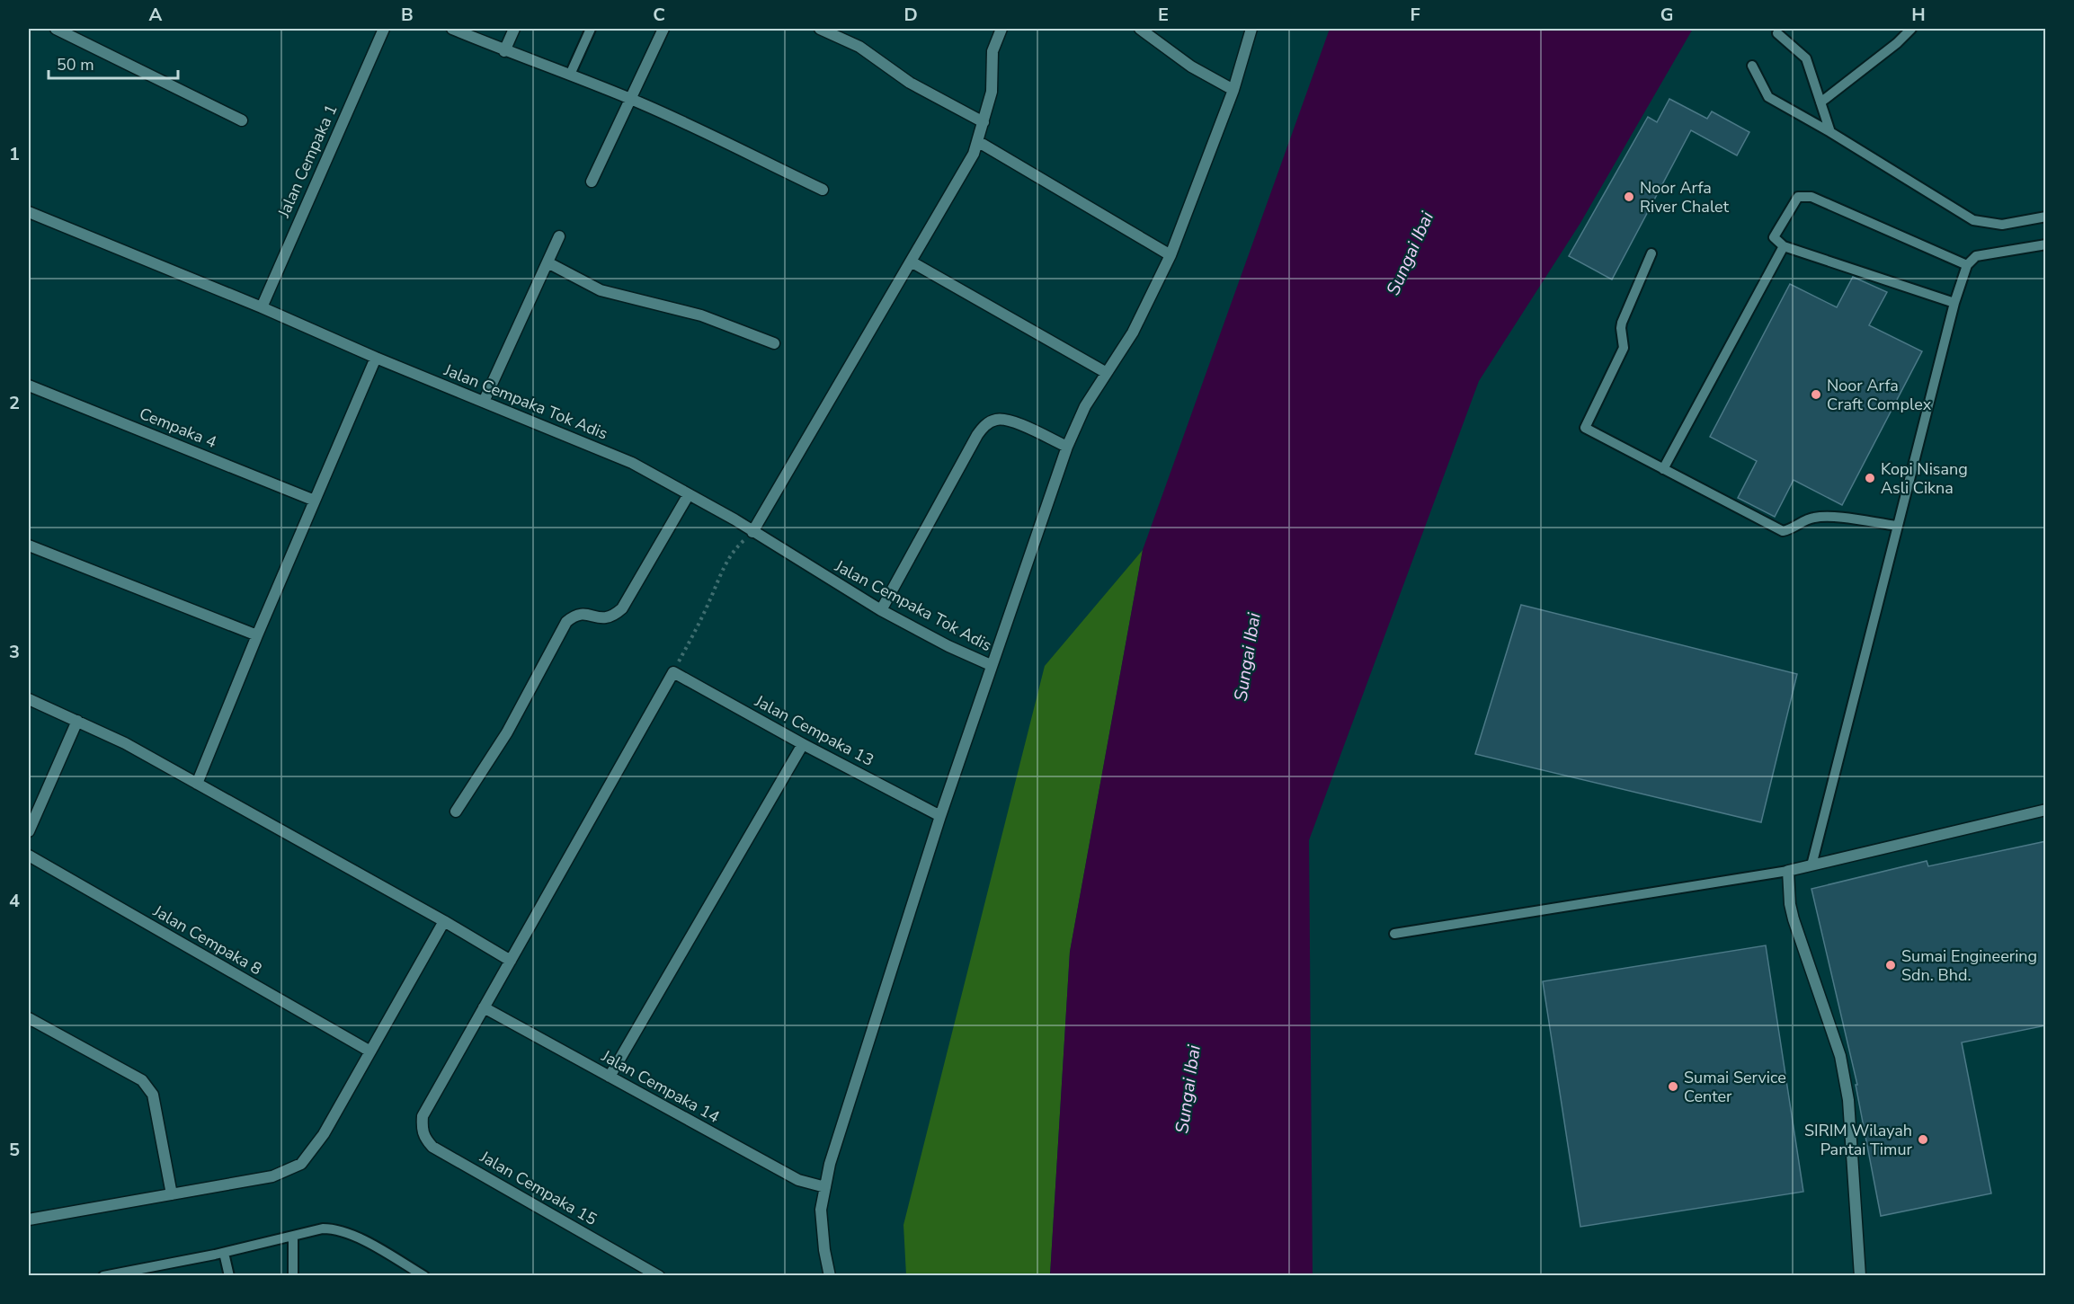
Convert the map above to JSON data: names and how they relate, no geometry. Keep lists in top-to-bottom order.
{
  "streets": {
    "street": [
      "Jalan Cempaka 1",
      "Jalan Cempaka Tok Adis",
      "Cempaka 4",
      "Jalan Cempaka 13",
      "Jalan Cempaka 8",
      "Jalan Cempaka 14",
      "Jalan Cempaka 15"
    ]
  },
  "crossings": [
    ["Jalan Cempaka 1", "Jalan Cempaka Tok Adis"],
    ["Jalan Cempaka 14", "Jalan Cempaka 15"]
  ],
  "water": ["Sungai Ibai"],
  "places": [
    "Noor Arfa River Chalet",
    "Noor Arfa Craft Complex",
    "Kopi Nisang Asli Cikna",
    "Sumai Engineering Sdn. Bhd.",
    "Sumai Service Center",
    "SIRIM Wilayah Pantai Timur"
  ],
  "scale_bar": "50 m",
  "grid": {
    "columns": [
      "A",
      "B",
      "C",
      "D",
      "E",
      "F",
      "G",
      "H"
    ],
    "rows": [
      "1",
      "2",
      "3",
      "4",
      "5"
    ]
  }
}
